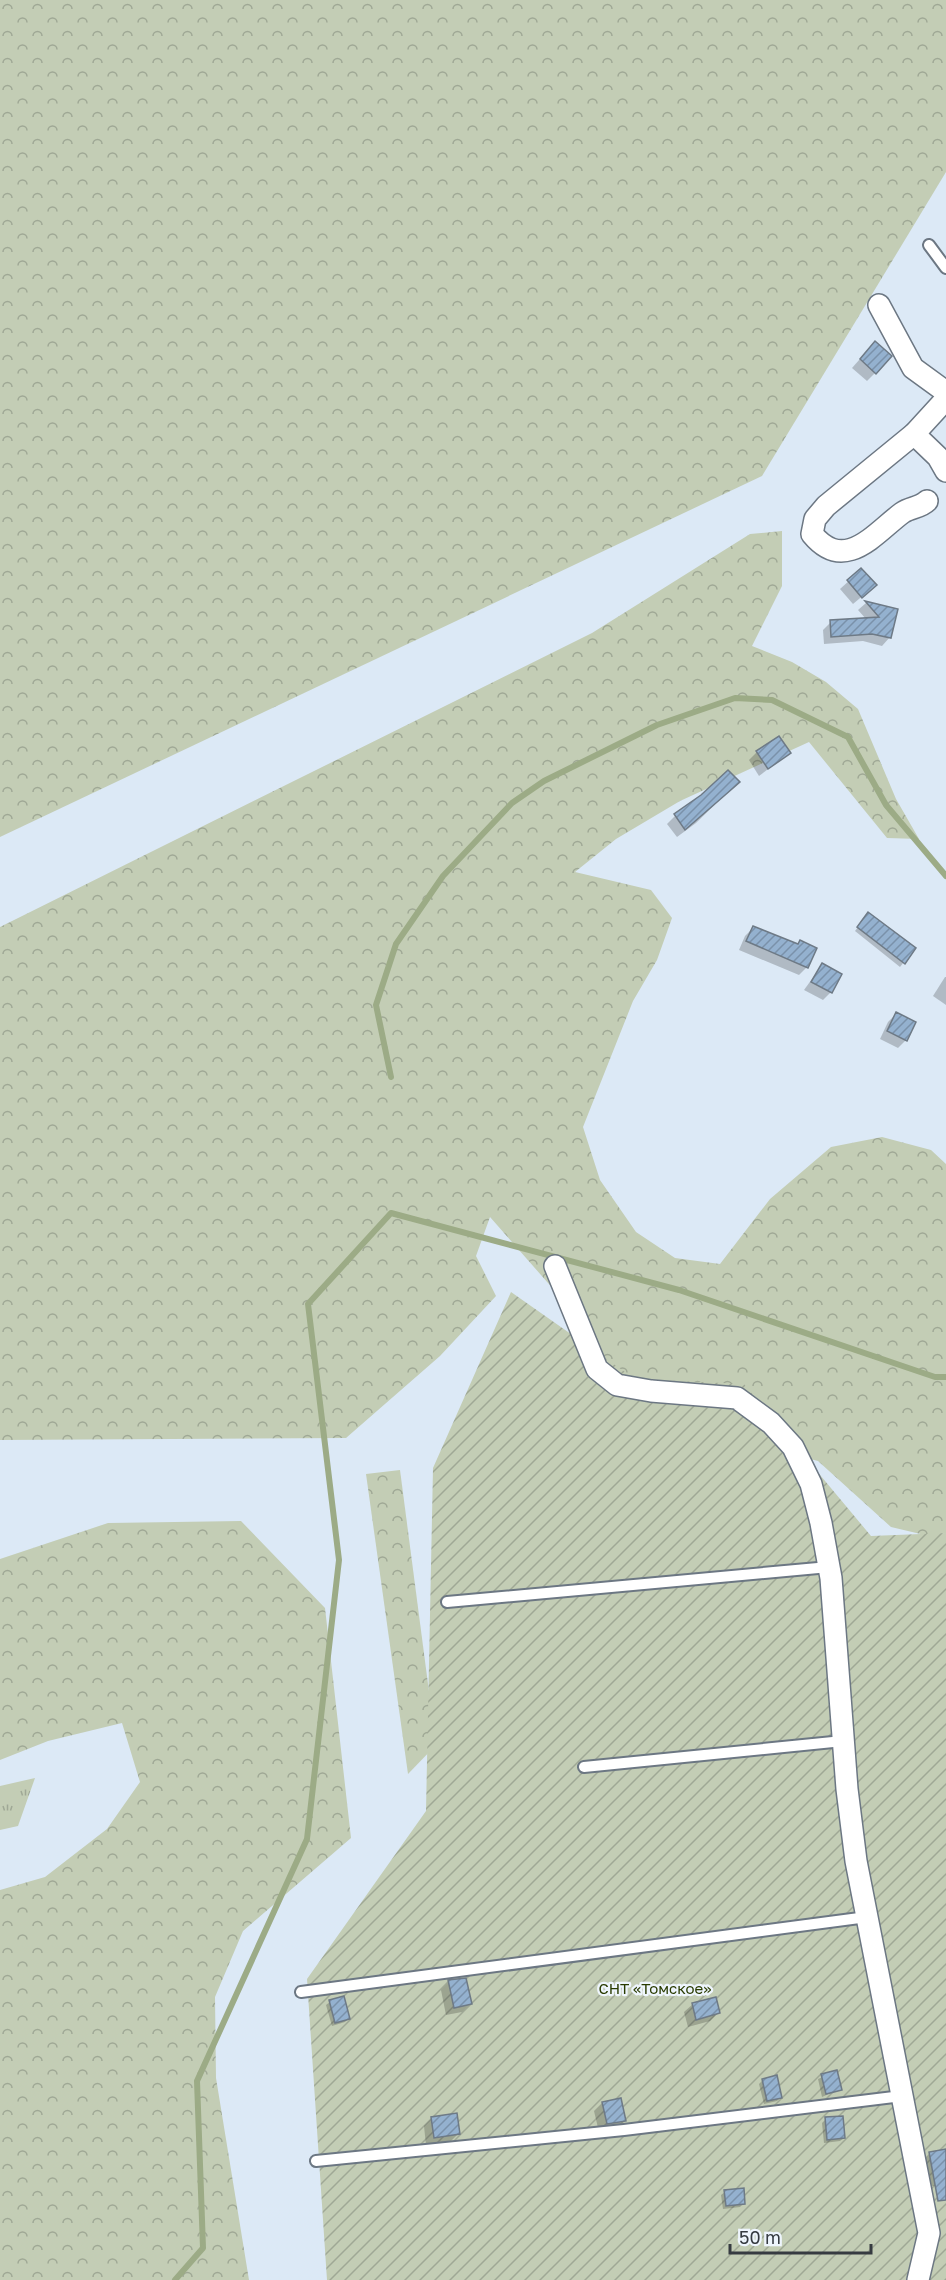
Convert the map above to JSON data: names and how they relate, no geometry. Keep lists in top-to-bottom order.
{
  "parks": ["СНТ «Томское»"],
  "scale_bar": "50 m"
}
